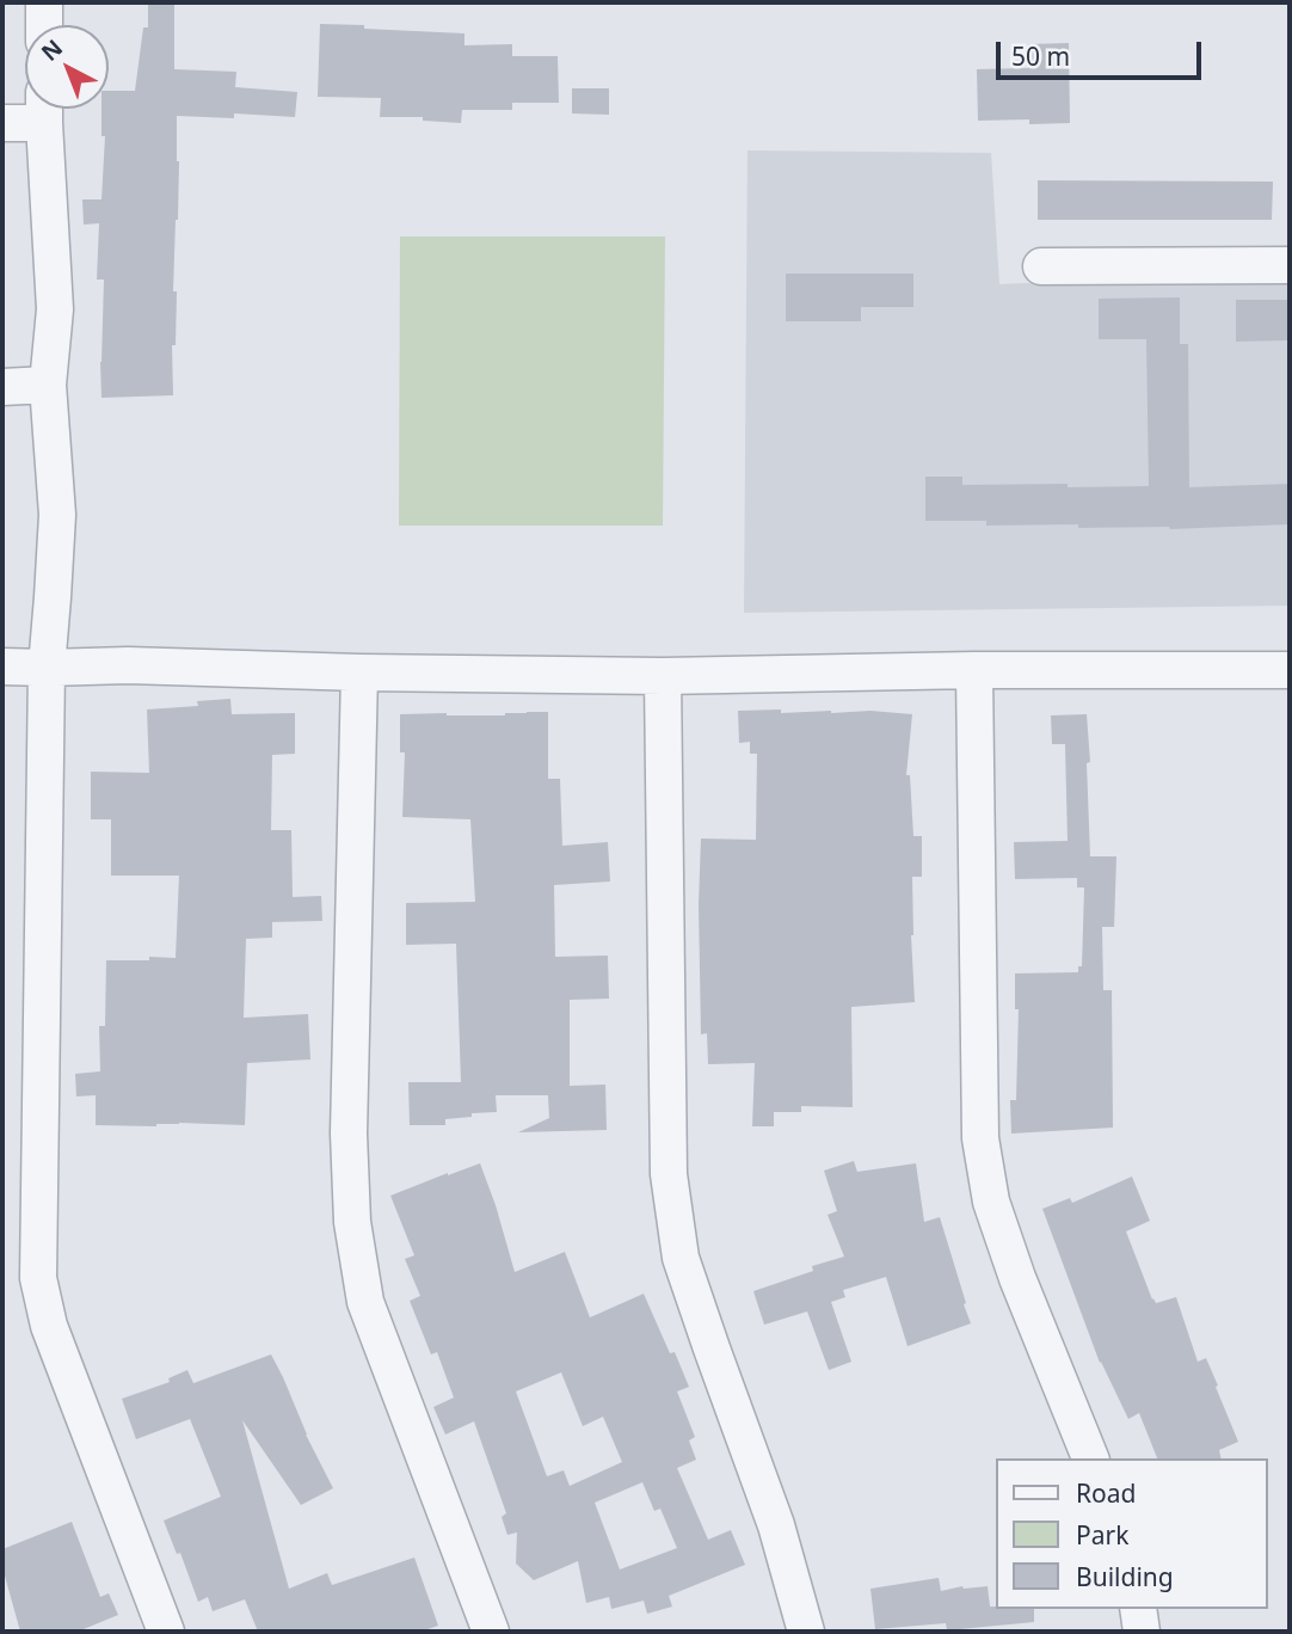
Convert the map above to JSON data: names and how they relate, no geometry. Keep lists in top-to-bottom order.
{
  "legend": ["Road", "Park", "Building"],
  "scale_bar": "50 m",
  "north": "top left"
}
